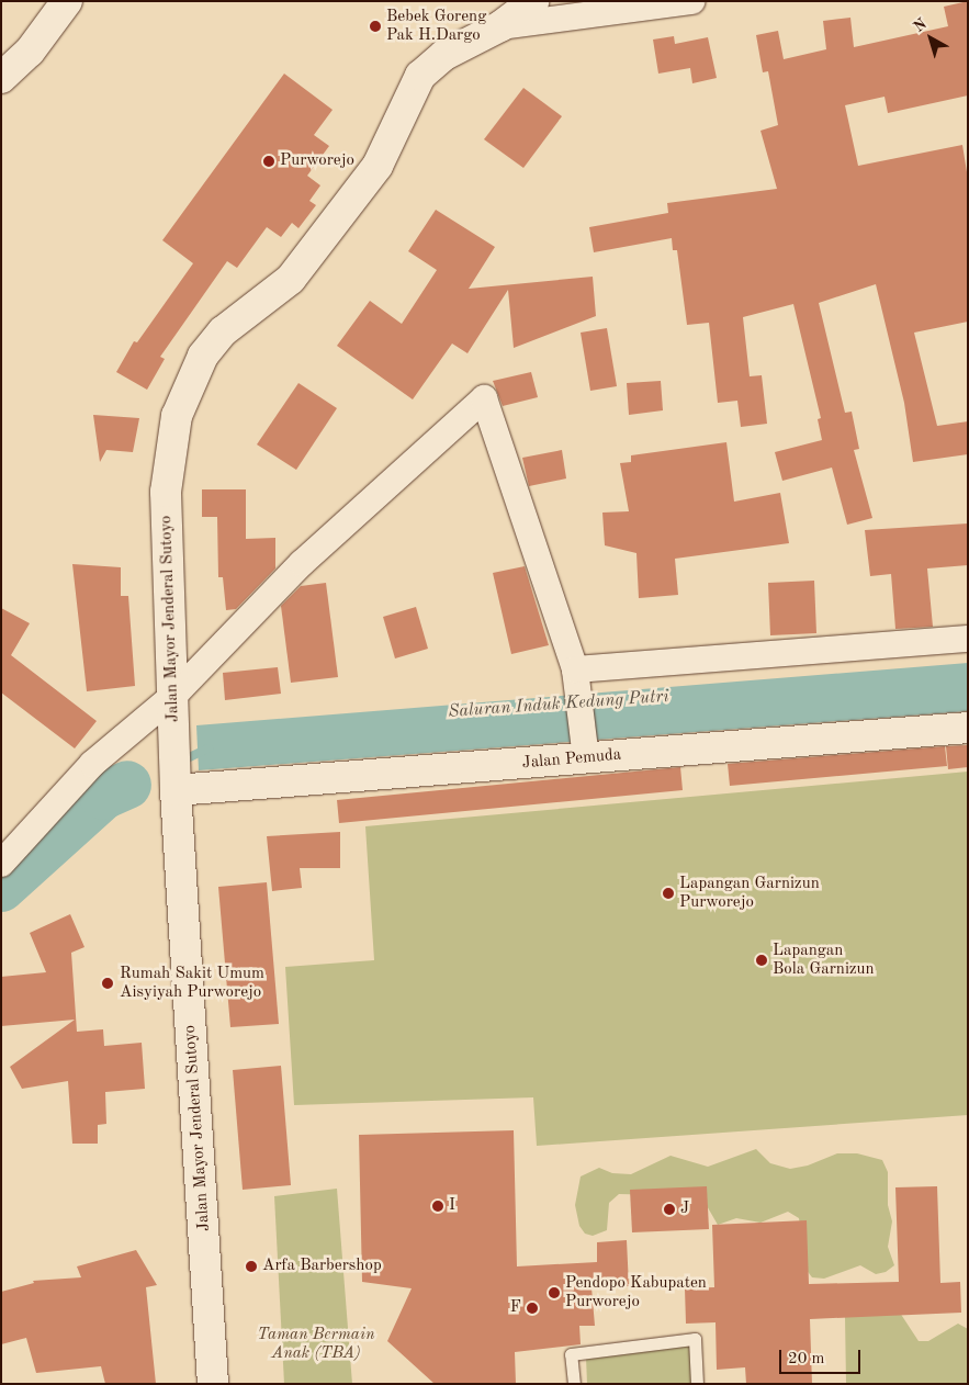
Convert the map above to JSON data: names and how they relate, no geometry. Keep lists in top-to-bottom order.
{
  "streets": {
    "main road": ["Jalan Mayor Jenderal Sutoyo", "Jalan Pemuda"]
  },
  "crossings": [
    ["Jalan Mayor Jenderal Sutoyo", "Jalan Pemuda"]
  ],
  "water": ["Saluran Induk Kedung Putri"],
  "parks": ["Taman Bermain Anak (TBA)"],
  "places": [
    "Bebek Goreng Pak H.Dargo",
    "Purworejo",
    "Lapangan Garnizun Purworejo",
    "Lapangan Bola Garnizun",
    "Rumah Sakit Umum Aisyiyah Purworejo",
    "I",
    "J",
    "Arfa Barbershop",
    "Pendopo Kabupaten Purworejo",
    "F"
  ],
  "scale_bar": "20 m",
  "north": "top left"
}
